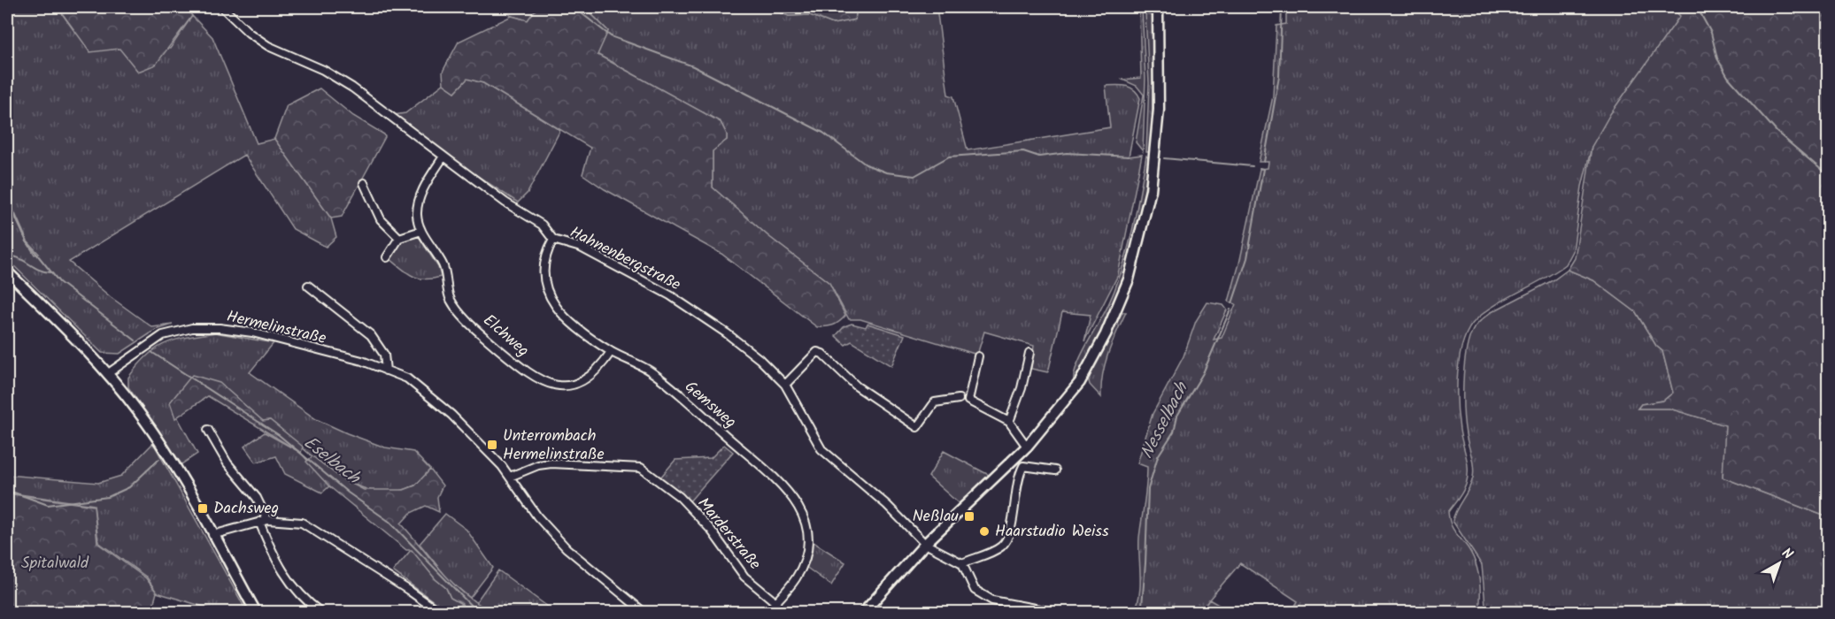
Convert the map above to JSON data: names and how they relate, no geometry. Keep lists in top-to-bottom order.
{
  "streets": {
    "street": [
      "Hahnenbergstraße",
      "Hermelinstraße",
      "Elchweg",
      "Gemsweg",
      "Marderstraße"
    ]
  },
  "crossings": [
    ["Hahnenbergstraße", "Elchweg"],
    ["Hahnenbergstraße", "Gemsweg"],
    ["Hermelinstraße", "Marderstraße"],
    ["Elchweg", "Gemsweg"],
    ["Gemsweg", "Marderstraße"]
  ],
  "water": ["Nesselbach", "Eselbach"],
  "parks": ["Spitalwald"],
  "places": {
    "transit": ["Unterrombach Hermelinstraße", "Dachsweg", "Neßlau"],
    "other": ["Haarstudio Weiss"]
  },
  "north": "top right"
}
